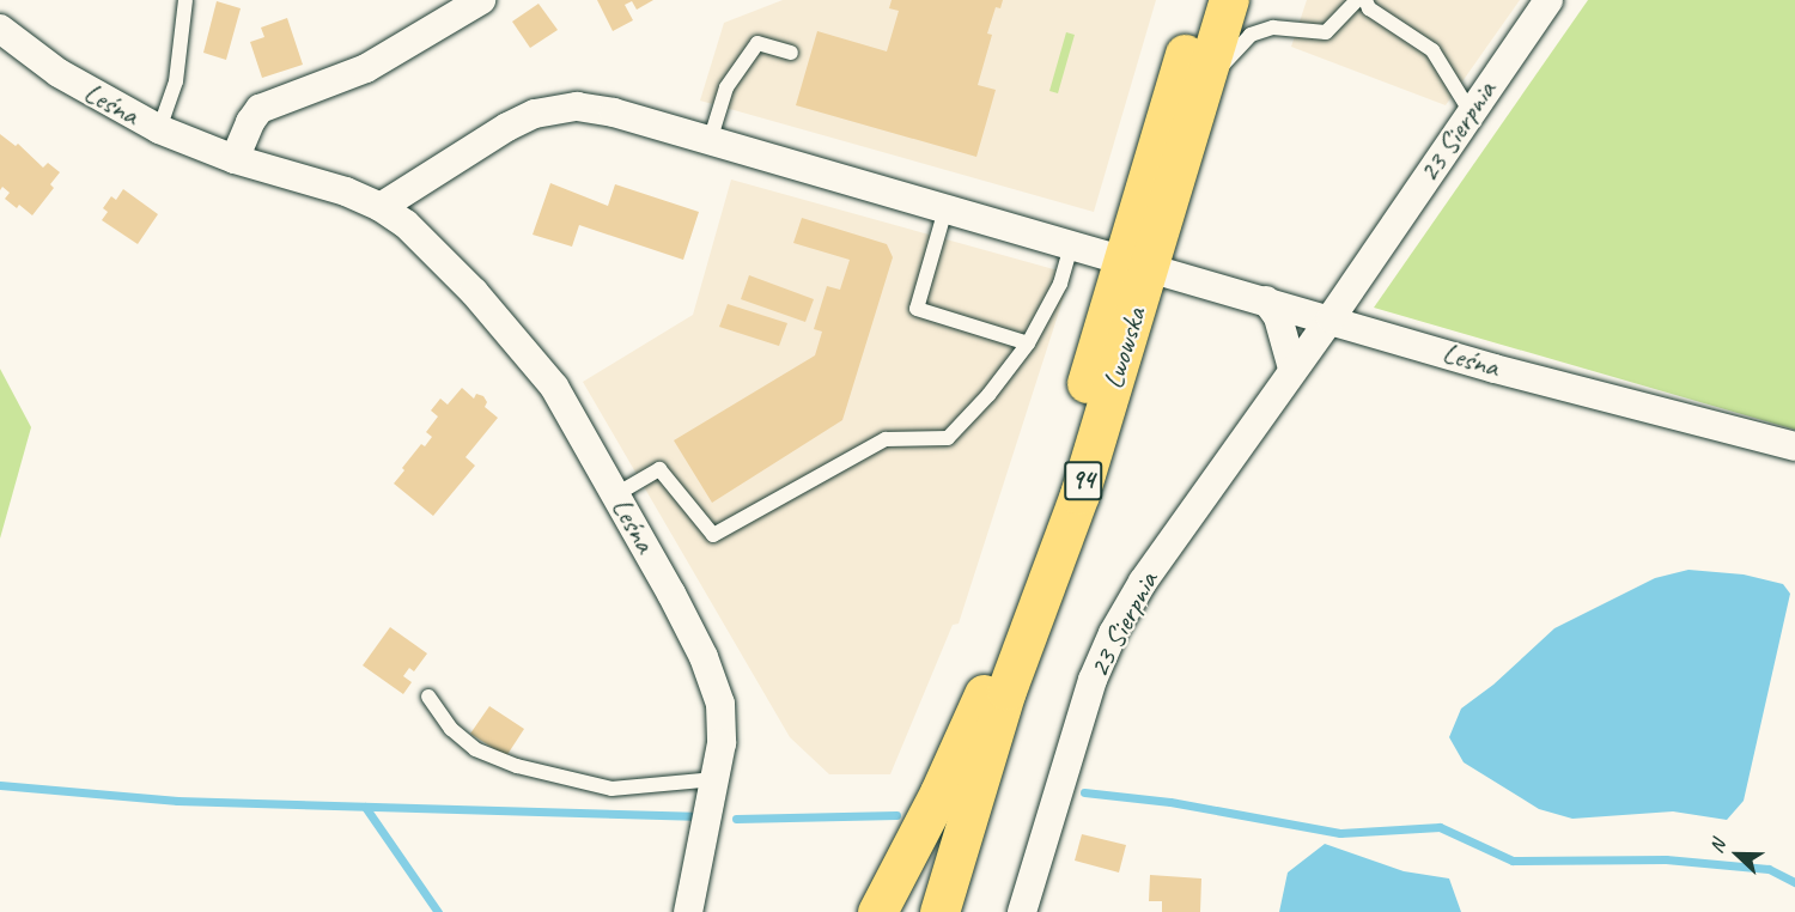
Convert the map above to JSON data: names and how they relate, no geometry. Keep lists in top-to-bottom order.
{
  "streets": {
    "main road": ["Lwowska", "94"],
    "street": ["Leśna", "23 Sierpnia"]
  },
  "crossings": [
    ["Leśna", "23 Sierpnia"],
    ["Leśna", "Lwowska"]
  ],
  "north": "left"
}
